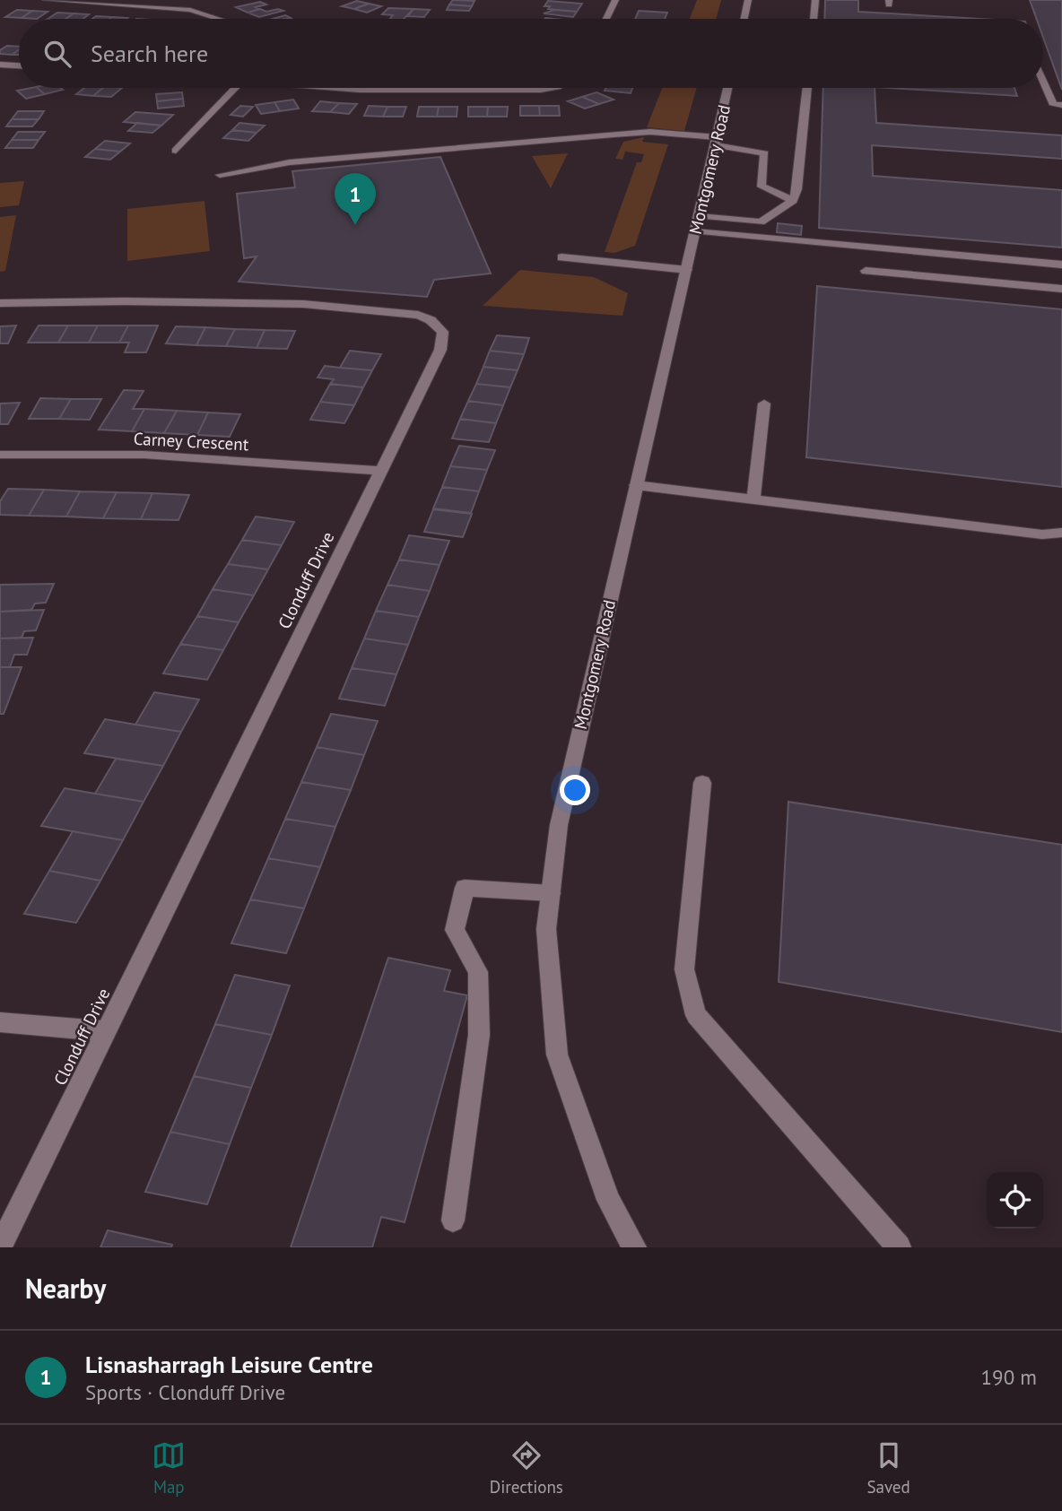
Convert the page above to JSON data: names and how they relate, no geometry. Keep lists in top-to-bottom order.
{
  "streets": {
    "street": ["Montgomery Road", "Carney Crescent", "Clonduff Drive"]
  },
  "crossings": [
    ["Carney Crescent", "Clonduff Drive"]
  ],
  "page": {
    "search": "Search here",
    "pins": "1",
    "heading": "Nearby",
    "list": [
      {
        "mark": "1",
        "name": "Lisnasharragh Leisure Centre",
        "note": "Sports · Clonduff Drive",
        "value": "190 m"
      }
    ],
    "nav": ["Map", "Directions", "Saved"]
  }
}
